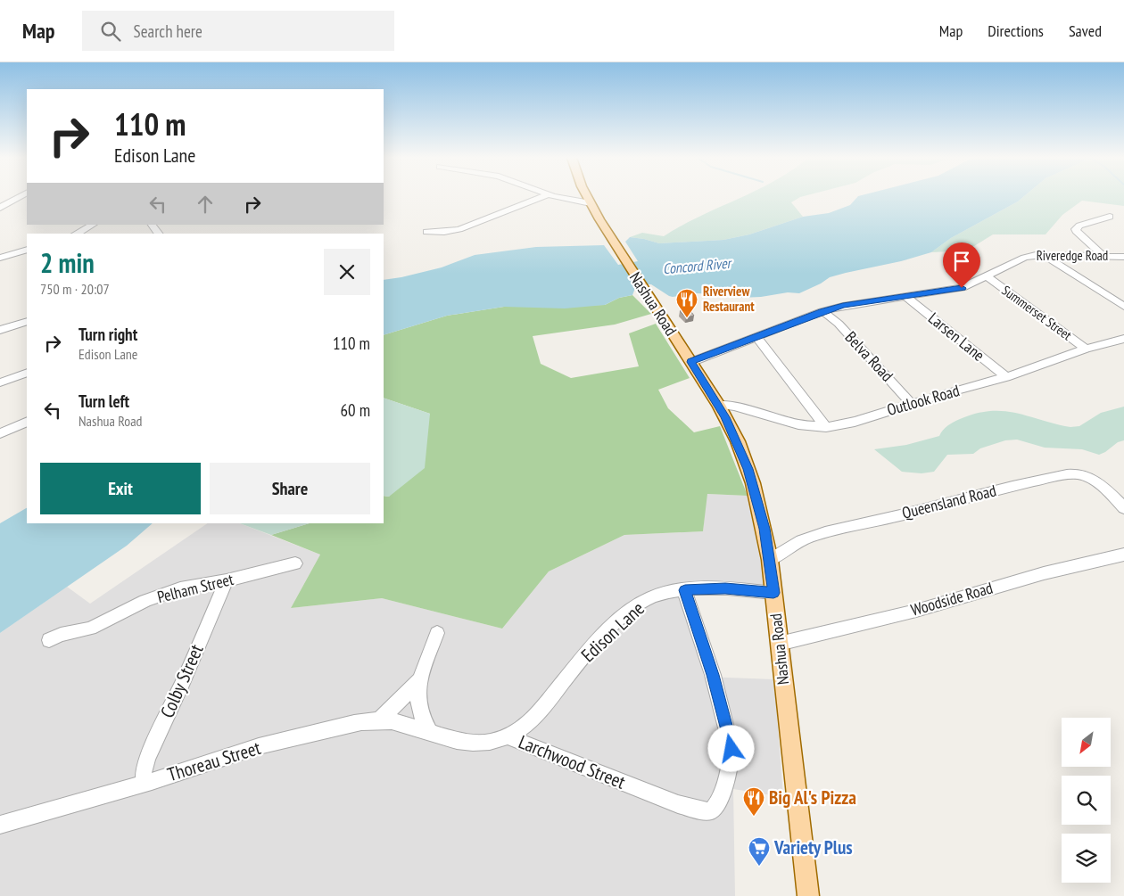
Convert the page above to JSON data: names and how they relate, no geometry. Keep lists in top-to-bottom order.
{
  "streets": {
    "main road": ["Nashua Road"],
    "street": [
      "Riveredge Road",
      "Summerset Street",
      "Larsen Lane",
      "Belva Road",
      "Outlook Road",
      "Queensland Road",
      "Pelham Street",
      "Woodside Road",
      "Edison Lane",
      "Colby Street",
      "Thoreau Street",
      "Larchwood Street"
    ]
  },
  "crossings": [
    ["Riveredge Road", "Nashua Road"],
    ["Riveredge Road", "Summerset Street"],
    ["Riveredge Road", "Larsen Lane"],
    ["Riveredge Road", "Belva Road"],
    ["Nashua Road", "Outlook Road"],
    ["Nashua Road", "Queensland Road"],
    ["Nashua Road", "Woodside Road"],
    ["Nashua Road", "Edison Lane"],
    ["Summerset Street", "Outlook Road"],
    ["Larsen Lane", "Outlook Road"],
    ["Belva Road", "Outlook Road"],
    ["Pelham Street", "Colby Street"],
    ["Edison Lane", "Larchwood Street"],
    ["Colby Street", "Thoreau Street"],
    ["Thoreau Street", "Larchwood Street"]
  ],
  "water": ["Concord River"],
  "places": {
    "restaurant": ["Riverview Restaurant", "Big Al's Pizza"],
    "supermarket": ["Variety Plus"]
  },
  "north": "bottom left",
  "page": {
    "header": "Map",
    "search": "Search here",
    "nav": ["Map", "Directions", "Saved"],
    "turn": ["110 m", "Edison Lane"],
    "heading": ["2 min", "750 m · 20:07"],
    "list": [
      {
        "name": "Turn right",
        "note": "Edison Lane",
        "value": "110 m"
      },
      {
        "name": "Turn left",
        "note": "Nashua Road",
        "value": "60 m"
      }
    ],
    "buttons": ["Exit", "Share"]
  }
}
